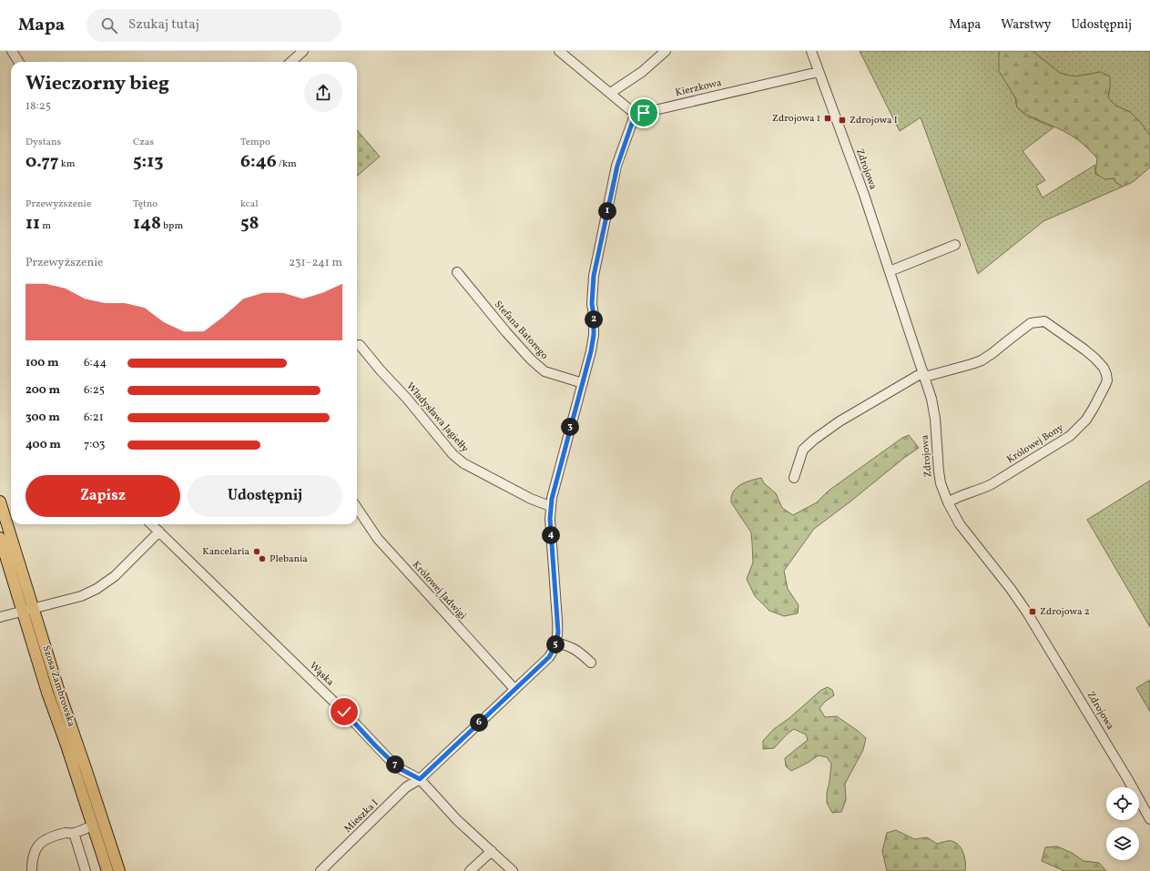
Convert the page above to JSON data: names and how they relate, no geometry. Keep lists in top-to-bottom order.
{
  "streets": {
    "main road": ["Szosa Zambrowska"],
    "street": [
      "Kierzkowa",
      "Zdrojowa",
      "Stefana Batorego",
      "Władysława Jagiełły",
      "Królowej Bony",
      "Królowej Jadwigi",
      "Wąska",
      "Mieszka I"
    ]
  },
  "crossings": [
    ["Kierzkowa", "Zdrojowa"],
    ["Zdrojowa", "Królowej Bony"],
    ["Królowej Jadwigi", "Mieszka I"],
    ["Wąska", "Mieszka I"]
  ],
  "places": {
    "transit": ["Zdrojowa 1", "Zdrojowa I", "Zdrojowa 2"],
    "other": ["Kancelaria", "Plebania"]
  },
  "page": {
    "header": "Mapa",
    "search": "Szukaj tutaj",
    "nav": ["Mapa", "Warstwy", "Udostępnij"],
    "heading": ["Wieczorny bieg", "18:25"],
    "stats": [
      ["Dystans", "0.77 km"],
      ["Czas", "5:13"],
      ["Tempo", "6:46 /km"],
      ["Przewyższenie", "11 m"],
      ["Tętno", "148 bpm"],
      ["kcal", "58"]
    ],
    "pins": [
      "1",
      "2",
      "3",
      "4",
      "5",
      "6",
      "7"
    ],
    "chart": ["Przewyższenie", "231–241 m"],
    "list": [
      {
        "name": "100 m",
        "note": "6:44"
      },
      {
        "name": "200 m",
        "note": "6:25"
      },
      {
        "name": "300 m",
        "note": "6:21"
      },
      {
        "name": "400 m",
        "note": "7:03"
      }
    ],
    "buttons": ["Zapisz", "Udostępnij"]
  }
}
